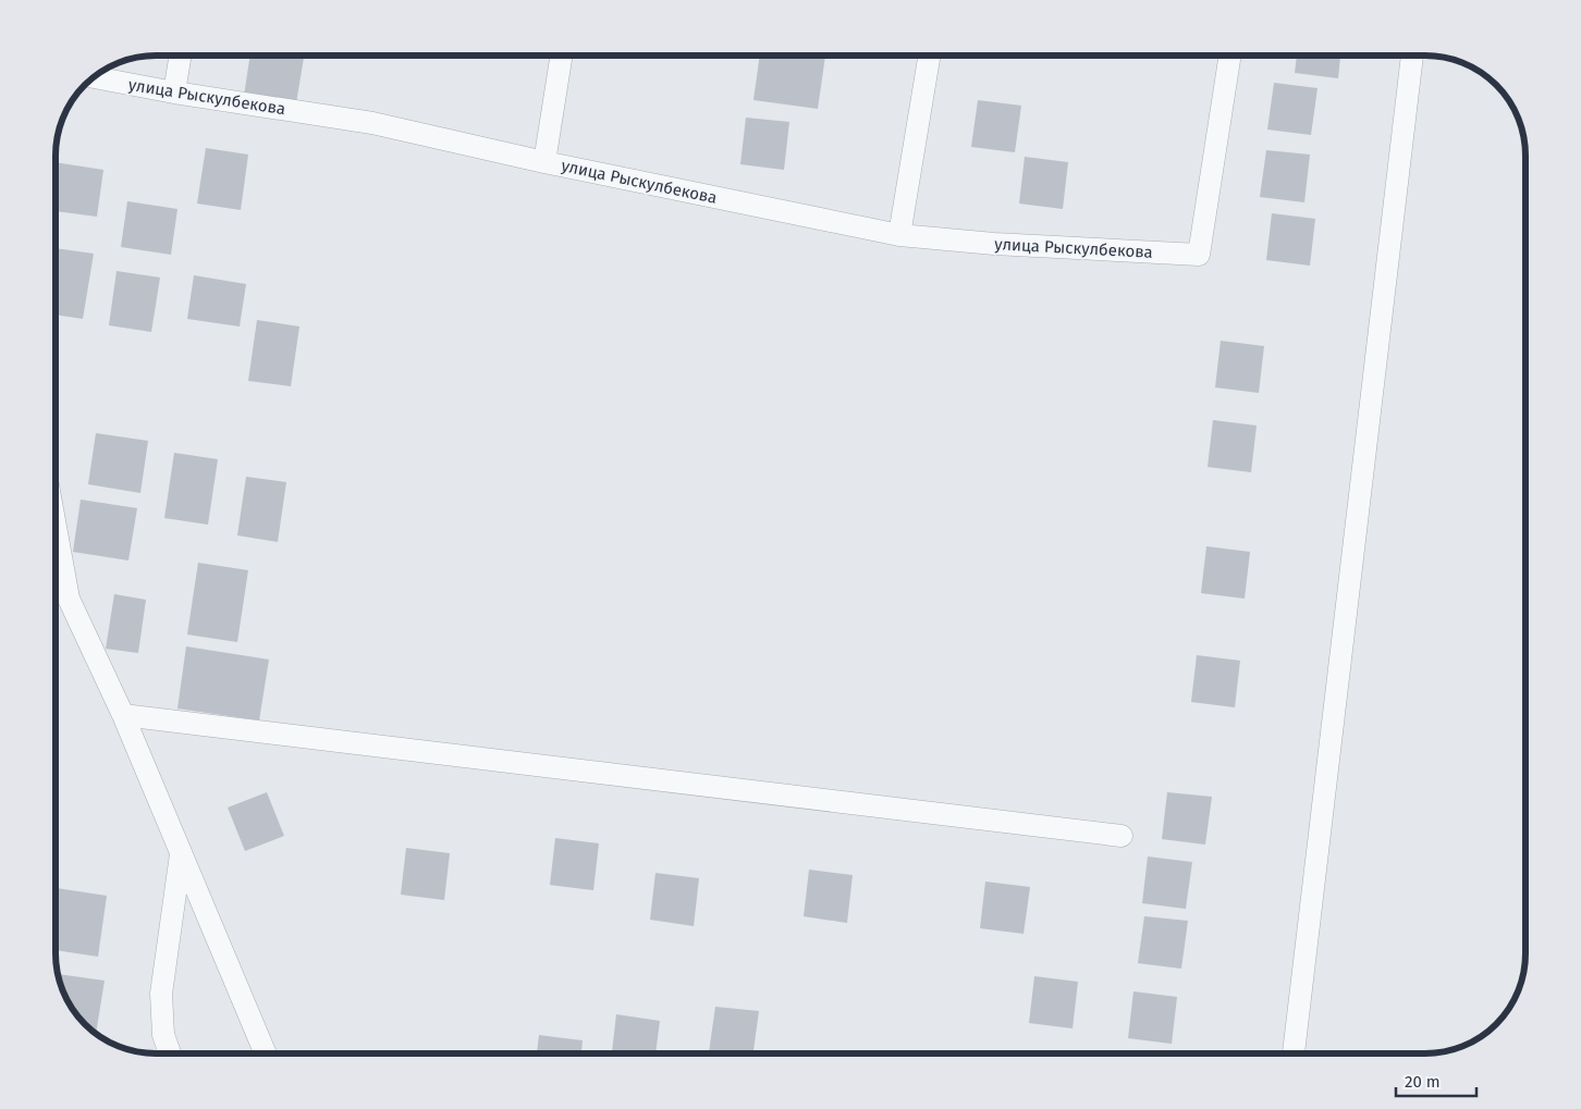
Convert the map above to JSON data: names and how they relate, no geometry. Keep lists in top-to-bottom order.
{
  "streets": {
    "street": ["улица Рыскулбекова"]
  },
  "scale_bar": "20 m"
}
